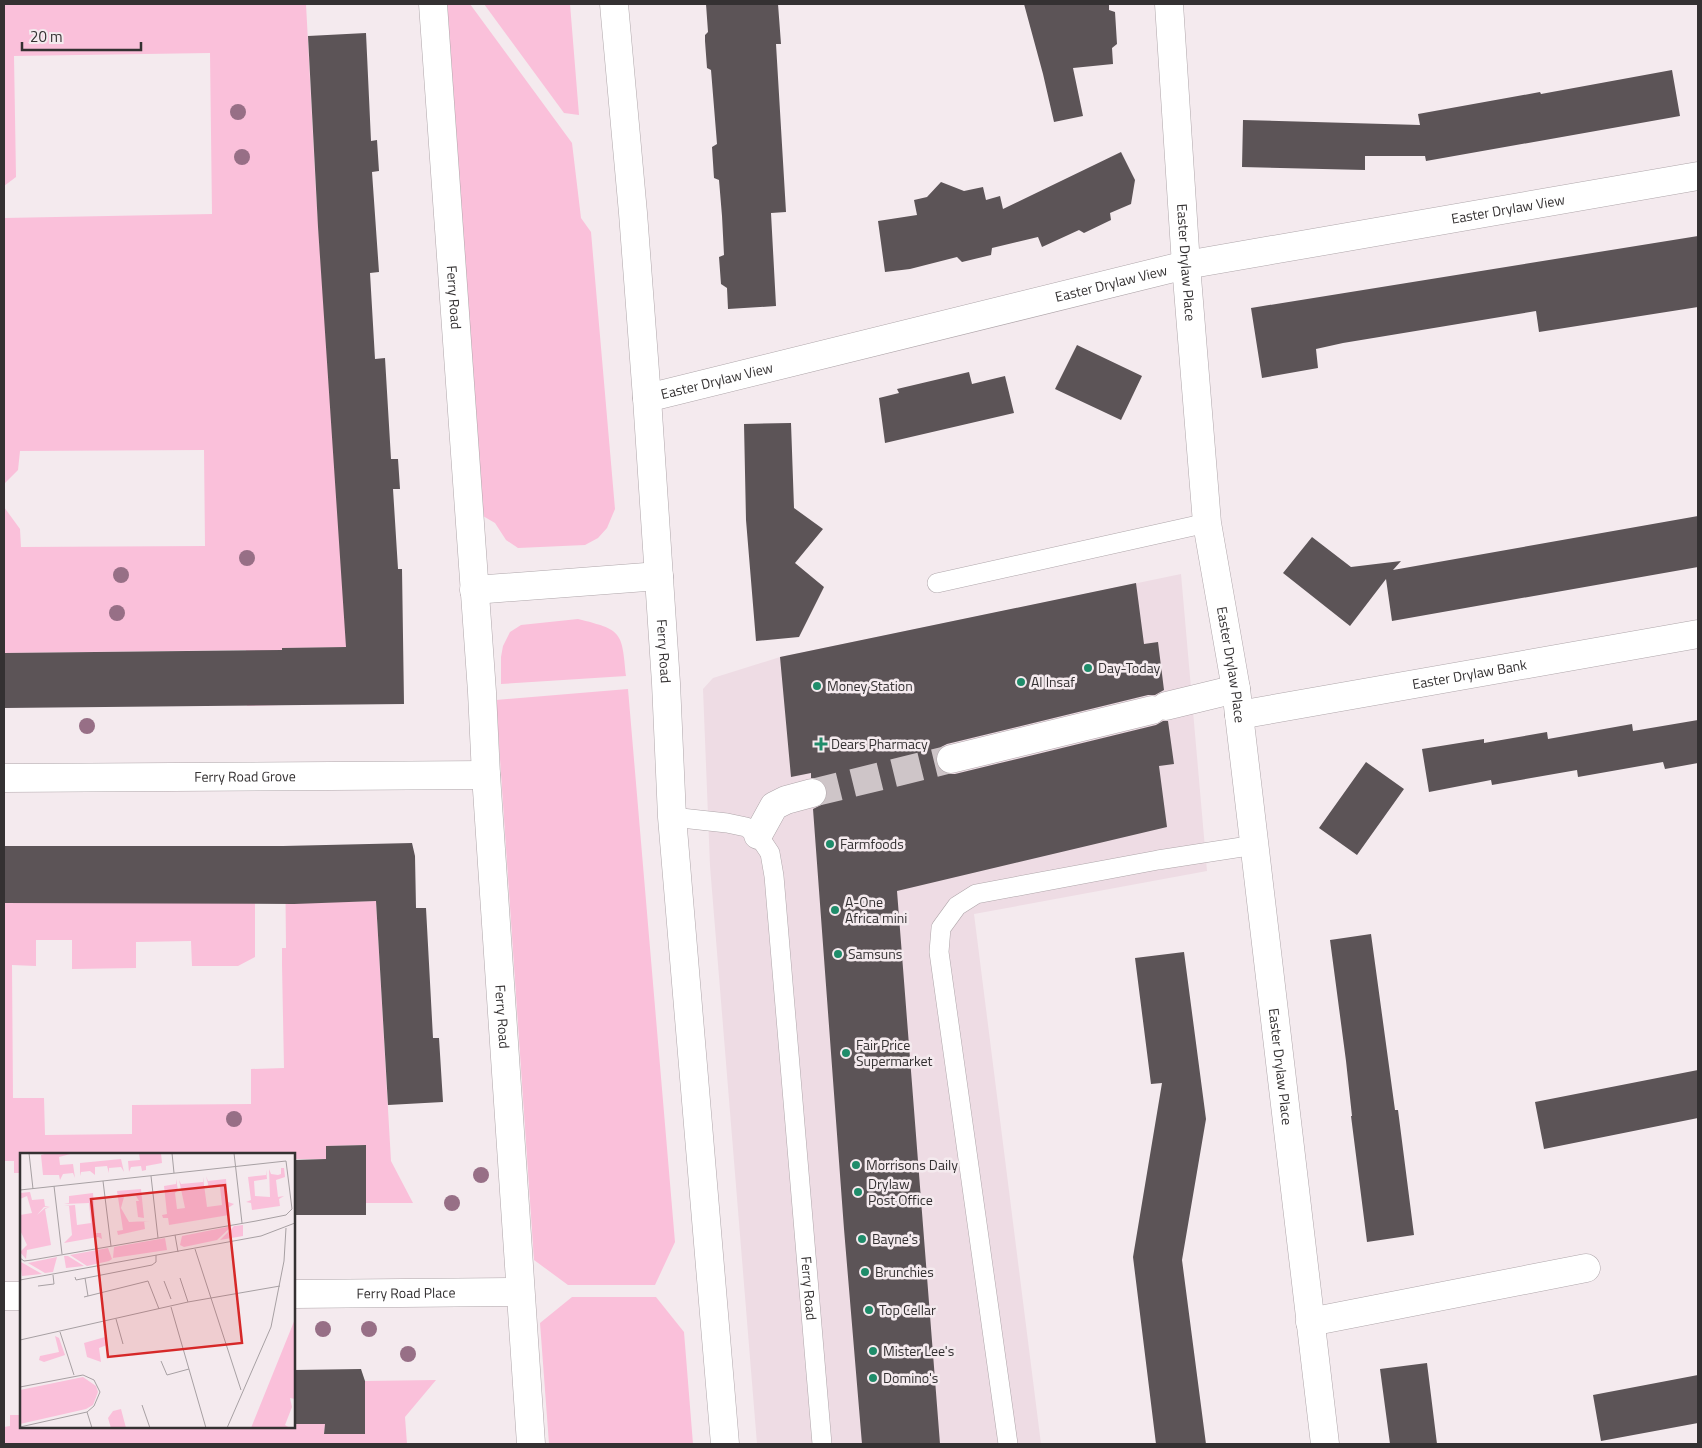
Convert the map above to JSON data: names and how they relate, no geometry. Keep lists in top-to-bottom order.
{
  "streets": {
    "street": [
      "Easter Drylaw View",
      "Easter Drylaw Place",
      "Ferry Road",
      "Easter Drylaw Bank",
      "Ferry Road Grove",
      "Ferry Road Place"
    ]
  },
  "crossings": [
    ["Easter Drylaw View", "Easter Drylaw Place"],
    ["Easter Drylaw View", "Ferry Road"],
    ["Easter Drylaw Place", "Easter Drylaw Bank"],
    ["Ferry Road", "Ferry Road Grove"],
    ["Ferry Road", "Ferry Road Place"]
  ],
  "places": {
    "other": [
      "Day-Today",
      "Al Insaf",
      "Money Station",
      "Farmfoods",
      "A-One Africa mini",
      "Samsuns",
      "Fair Price Supermarket",
      "Morrisons Daily",
      "Drylaw Post Office",
      "Bayne's",
      "Brunchies",
      "Top Cellar",
      "Mister Lee's",
      "Domino's"
    ],
    "health": ["Dears Pharmacy"]
  },
  "scale_bar": "20 m"
}
